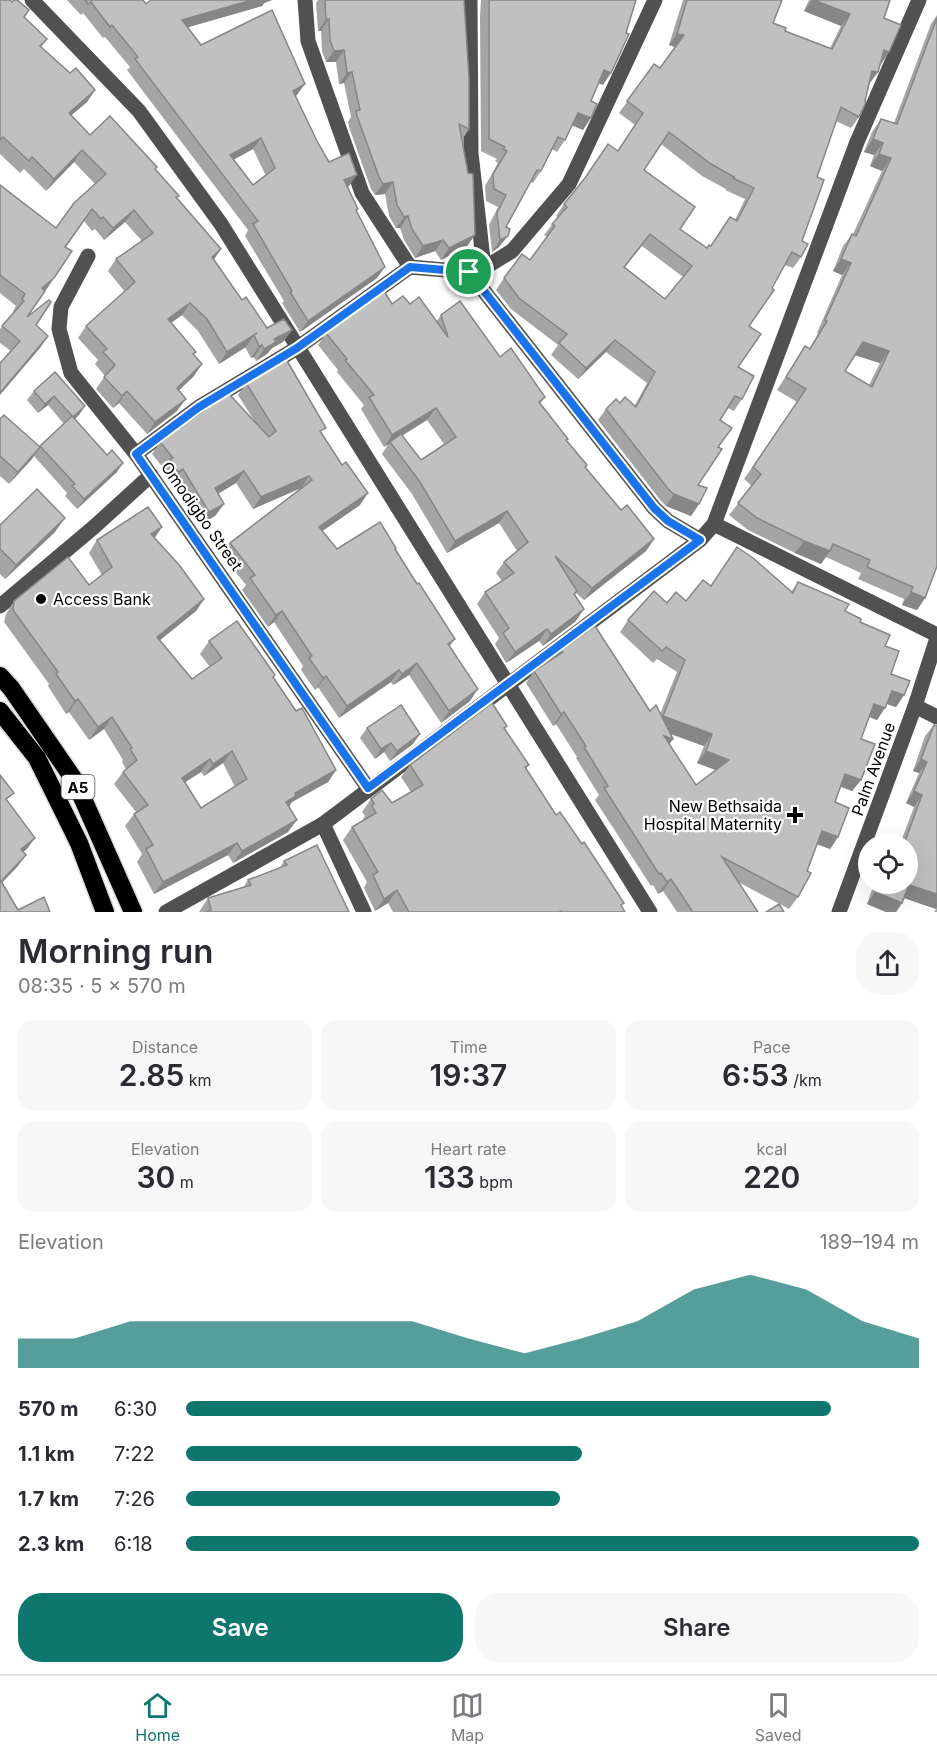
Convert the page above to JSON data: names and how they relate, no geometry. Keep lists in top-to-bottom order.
{
  "streets": {
    "highway": ["A5"],
    "street": ["Omodigbo Street", "Palm Avenue"]
  },
  "places": {
    "other": ["Access Bank"],
    "health": ["New Bethsaida Hospital Maternity"]
  },
  "page": {
    "heading": ["Morning run", "08:35 · 5 × 570 m"],
    "stats": [
      ["Distance", "2.85 km"],
      ["Time", "19:37"],
      ["Pace", "6:53 /km"],
      ["Elevation", "30 m"],
      ["Heart rate", "133 bpm"],
      ["kcal", "220"]
    ],
    "chart": ["Elevation", "189–194 m"],
    "list": [
      {
        "name": "570 m",
        "note": "6:30"
      },
      {
        "name": "1.1 km",
        "note": "7:22"
      },
      {
        "name": "1.7 km",
        "note": "7:26"
      },
      {
        "name": "2.3 km",
        "note": "6:18"
      }
    ],
    "buttons": ["Save", "Share"],
    "tabs": ["Home", "Map", "Saved"]
  }
}
